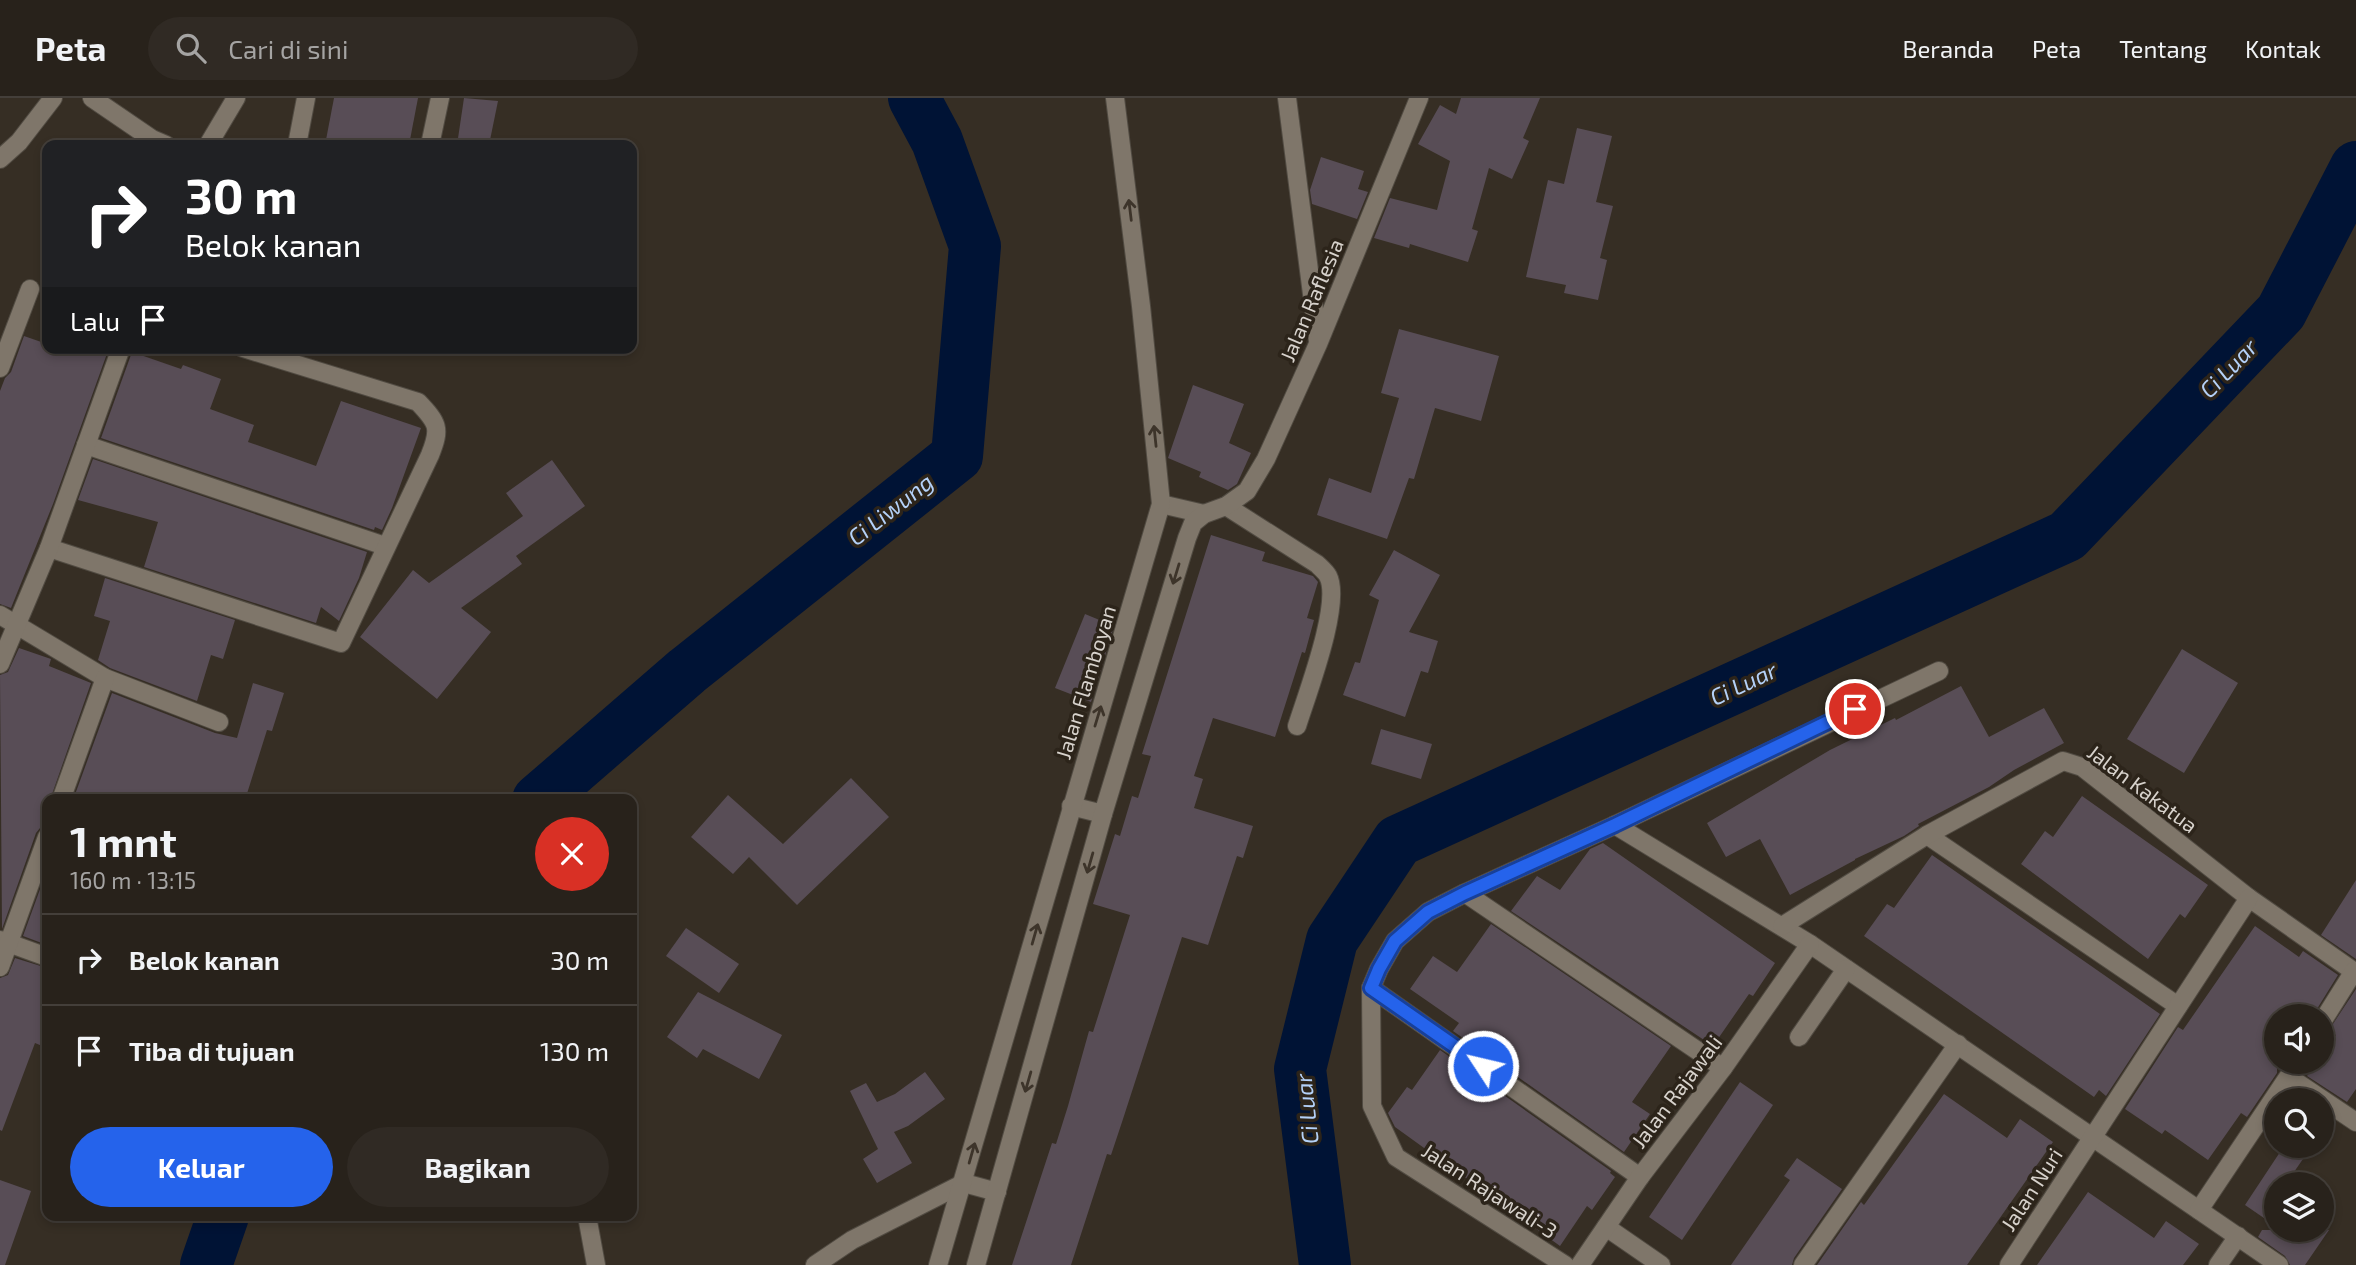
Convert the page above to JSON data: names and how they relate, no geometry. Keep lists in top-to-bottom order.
{
  "streets": {
    "street": [
      "Jalan Raflesia",
      "Jalan Flamboyan",
      "Jalan Kakatua",
      "Jalan Rajawali",
      "Jalan Nuri",
      "Jalan Rajawali-3"
    ]
  },
  "crossings": [
    ["Jalan Kakatua", "Jalan Nuri"]
  ],
  "water": ["Ci Luar", "Ci Liwung"],
  "page": {
    "header": "Peta",
    "search": "Cari di sini",
    "nav": [
      "Beranda",
      "Peta",
      "Tentang",
      "Kontak"
    ],
    "turn": ["30 m", "Belok kanan"],
    "then": "Lalu",
    "heading": ["1 mnt", "160 m · 13:15"],
    "list": [
      {
        "name": "Belok kanan",
        "value": "30 m"
      },
      {
        "name": "Tiba di tujuan",
        "value": "130 m"
      }
    ],
    "buttons": ["Keluar", "Bagikan"]
  }
}
